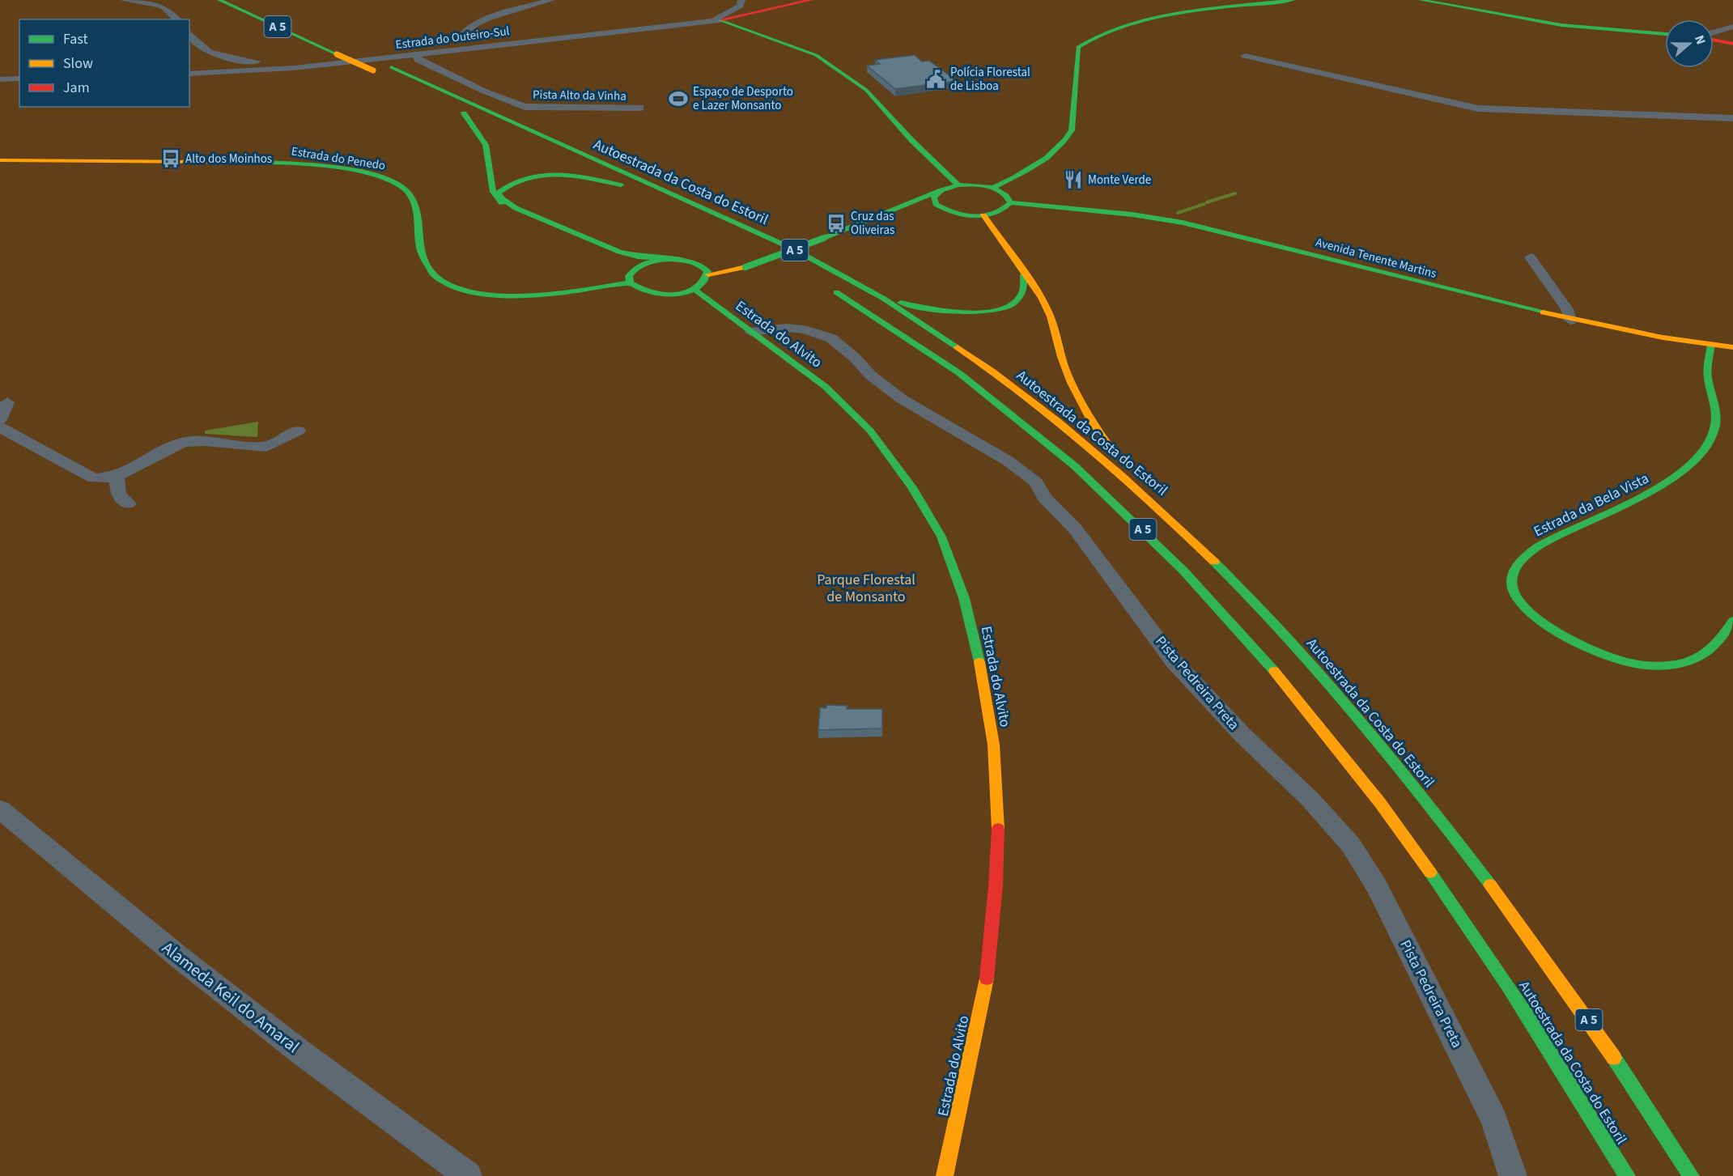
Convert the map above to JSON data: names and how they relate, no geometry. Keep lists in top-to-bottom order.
{
  "streets": {
    "main road": [
      "A 5",
      "Estrada do Penedo",
      "Autoestrada da Costa do Estoril",
      "Avenida Tenente Martins",
      "Estrada do Alvito",
      "Estrada da Bela Vista"
    ],
    "street": [
      "Estrada do Outeiro-Sul",
      "Pista Alto da Vinha",
      "Pista Pedreira Preta",
      "Alameda Keil do Amaral"
    ]
  },
  "crossings": [
    ["Estrada do Outeiro-Sul", "Pista Alto da Vinha"],
    ["Avenida Tenente Martins", "Estrada da Bela Vista"],
    ["Estrada do Alvito", "Pista Pedreira Preta"]
  ],
  "parks": ["Parque Florestal de Monsanto"],
  "places": {
    "public building": ["Polícia Florestal de Lisboa"],
    "sports": ["Espaço de Desporto e Lazer Monsanto"],
    "bus stop": ["Alto dos Moinhos", "Cruz das Oliveiras"],
    "restaurant": ["Monte Verde"]
  },
  "legend": ["Fast", "Slow", "Jam"],
  "north": "right"
}
